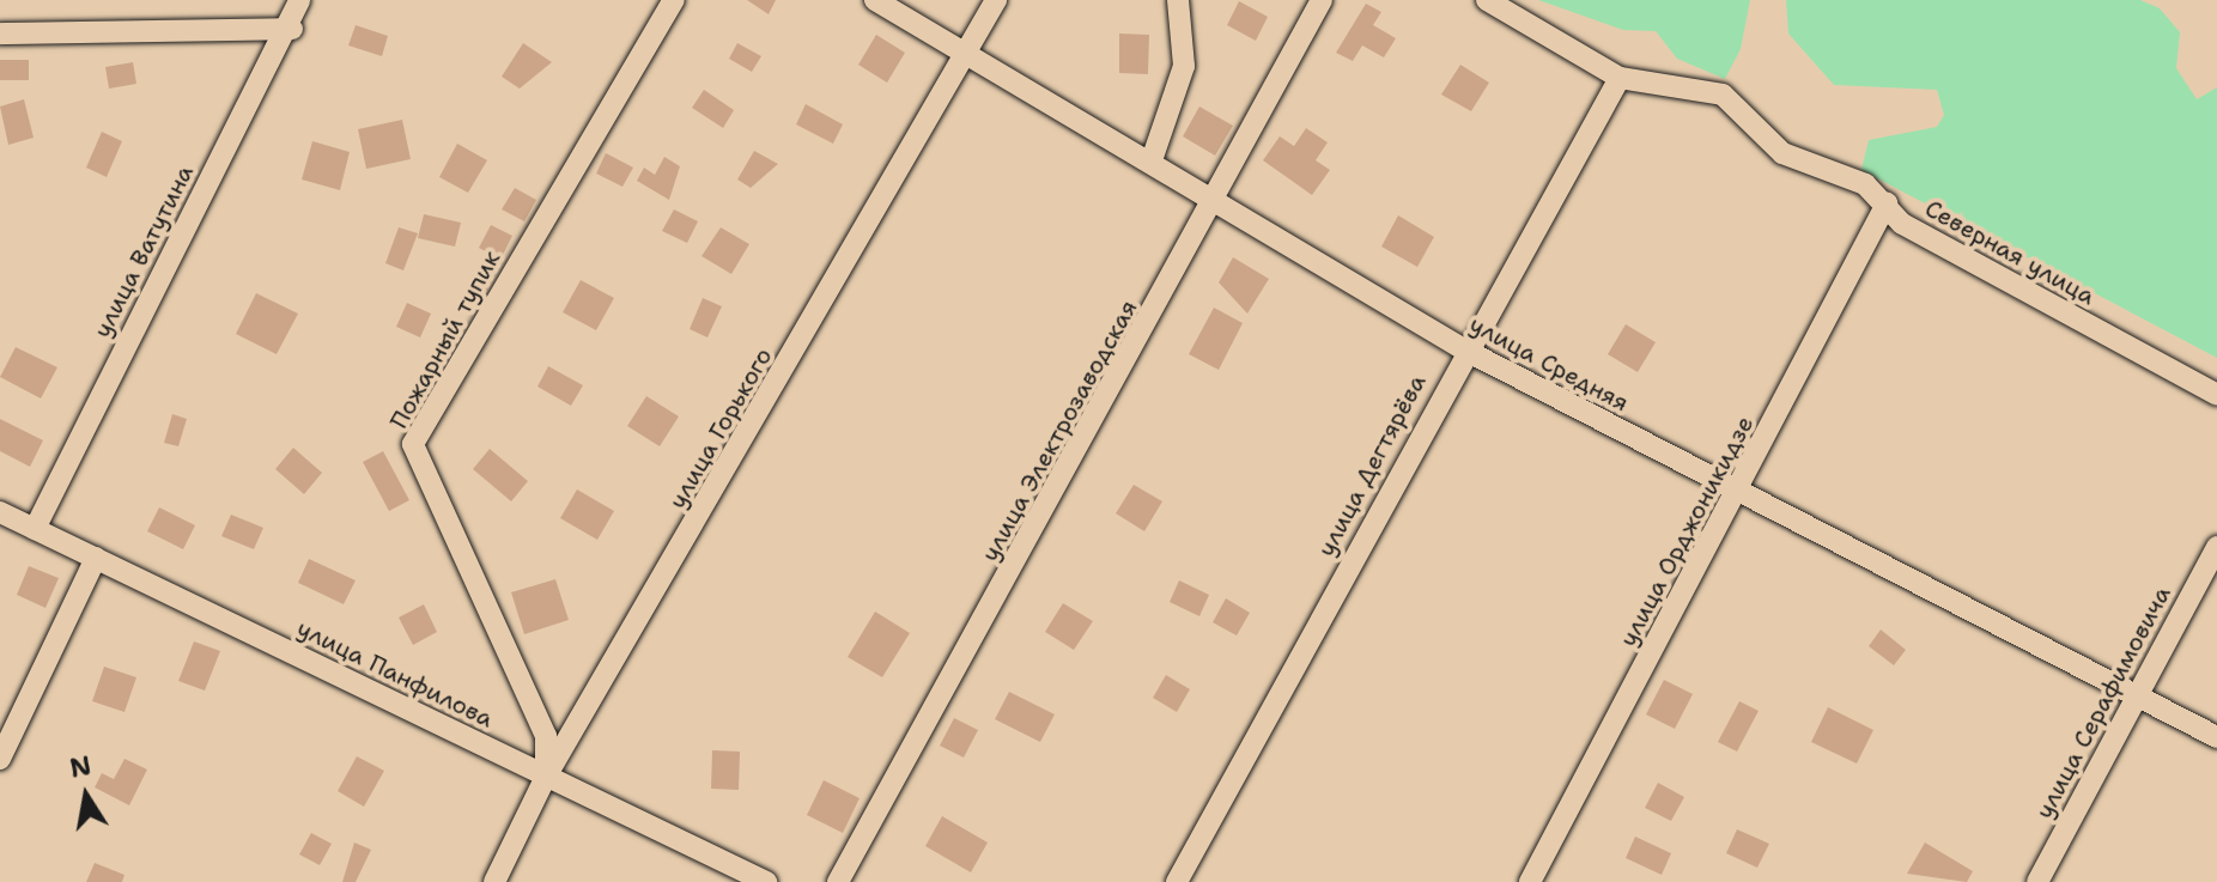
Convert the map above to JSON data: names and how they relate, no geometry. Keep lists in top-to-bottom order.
{
  "streets": {
    "street": [
      "улица Ватутина",
      "Северная улица",
      "Пожарный тупик",
      "улица Средняя",
      "улица Горького",
      "улица Электрозаводская",
      "улица Дегтярёва",
      "улица Орджоникидзе",
      "улица Панфилова",
      "улица Серафимовича"
    ]
  },
  "crossings": [
    ["улица Ватутина", "улица Панфилова"],
    ["Северная улица", "улица Дегтярёва"],
    ["Северная улица", "улица Орджоникидзе"],
    ["Пожарный тупик", "улица Горького"],
    ["Пожарный тупик", "улица Панфилова"],
    ["улица Средняя", "улица Горького"],
    ["улица Средняя", "улица Электрозаводская"],
    ["улица Средняя", "улица Дегтярёва"],
    ["улица Средняя", "улица Орджоникидзе"],
    ["улица Средняя", "улица Серафимовича"],
    ["улица Горького", "улица Панфилова"]
  ],
  "north": "top"
}
